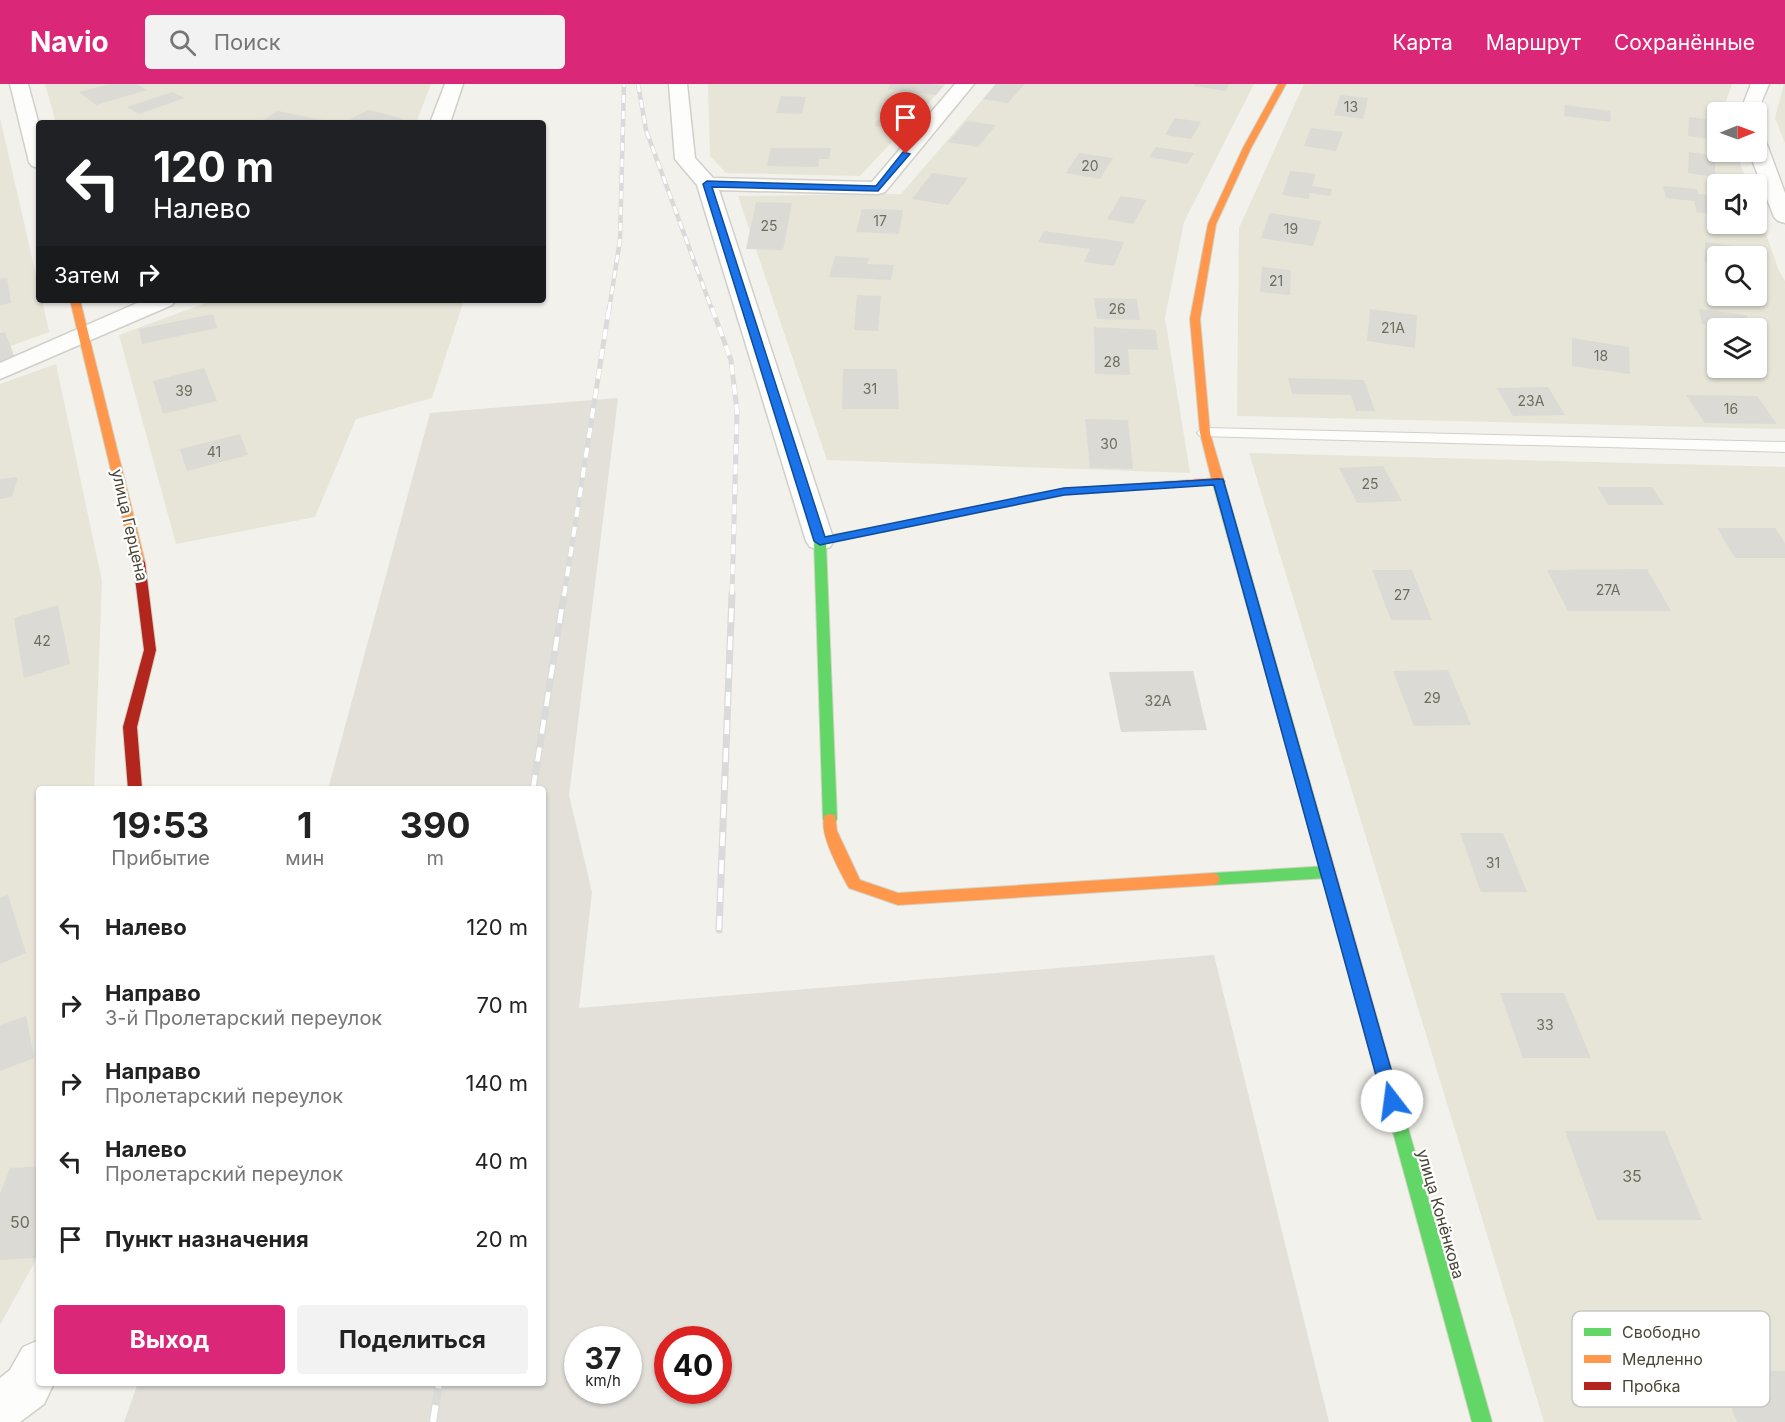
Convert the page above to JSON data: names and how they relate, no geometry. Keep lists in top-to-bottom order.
{
  "streets": {
    "street": ["улица Герцена", "улица Конёнкова"]
  },
  "house_numbers": [
    "13",
    "20",
    "17",
    "25",
    "19",
    "21",
    "26",
    "21А",
    "18",
    "28",
    "31",
    "39",
    "23А",
    "16",
    "30",
    "41",
    "25",
    "27А",
    "27",
    "42",
    "29",
    "32А",
    "31",
    "33",
    "35",
    "50"
  ],
  "legend": ["Свободно", "Медленно", "Пробка"],
  "north": "right",
  "page": {
    "header": "Navio",
    "search": "Поиск",
    "nav": ["Карта", "Маршрут", "Сохранённые"],
    "turn": ["120 m", "Налево"],
    "then": "Затем",
    "eta": [
      "19:53",
      "Прибытие",
      "1",
      "мин",
      "390",
      "m"
    ],
    "list": [
      {
        "name": "Налево",
        "value": "120 m"
      },
      {
        "name": "Направо",
        "note": "3-й Пролетарский переулок",
        "value": "70 m"
      },
      {
        "name": "Направо",
        "note": "Пролетарский переулок",
        "value": "140 m"
      },
      {
        "name": "Налево",
        "note": "Пролетарский переулок",
        "value": "40 m"
      },
      {
        "name": "Пункт назначения",
        "value": "20 m"
      }
    ],
    "buttons": ["Выход", "Поделиться"],
    "speed": "37 km/h",
    "limit": "40"
  }
}
